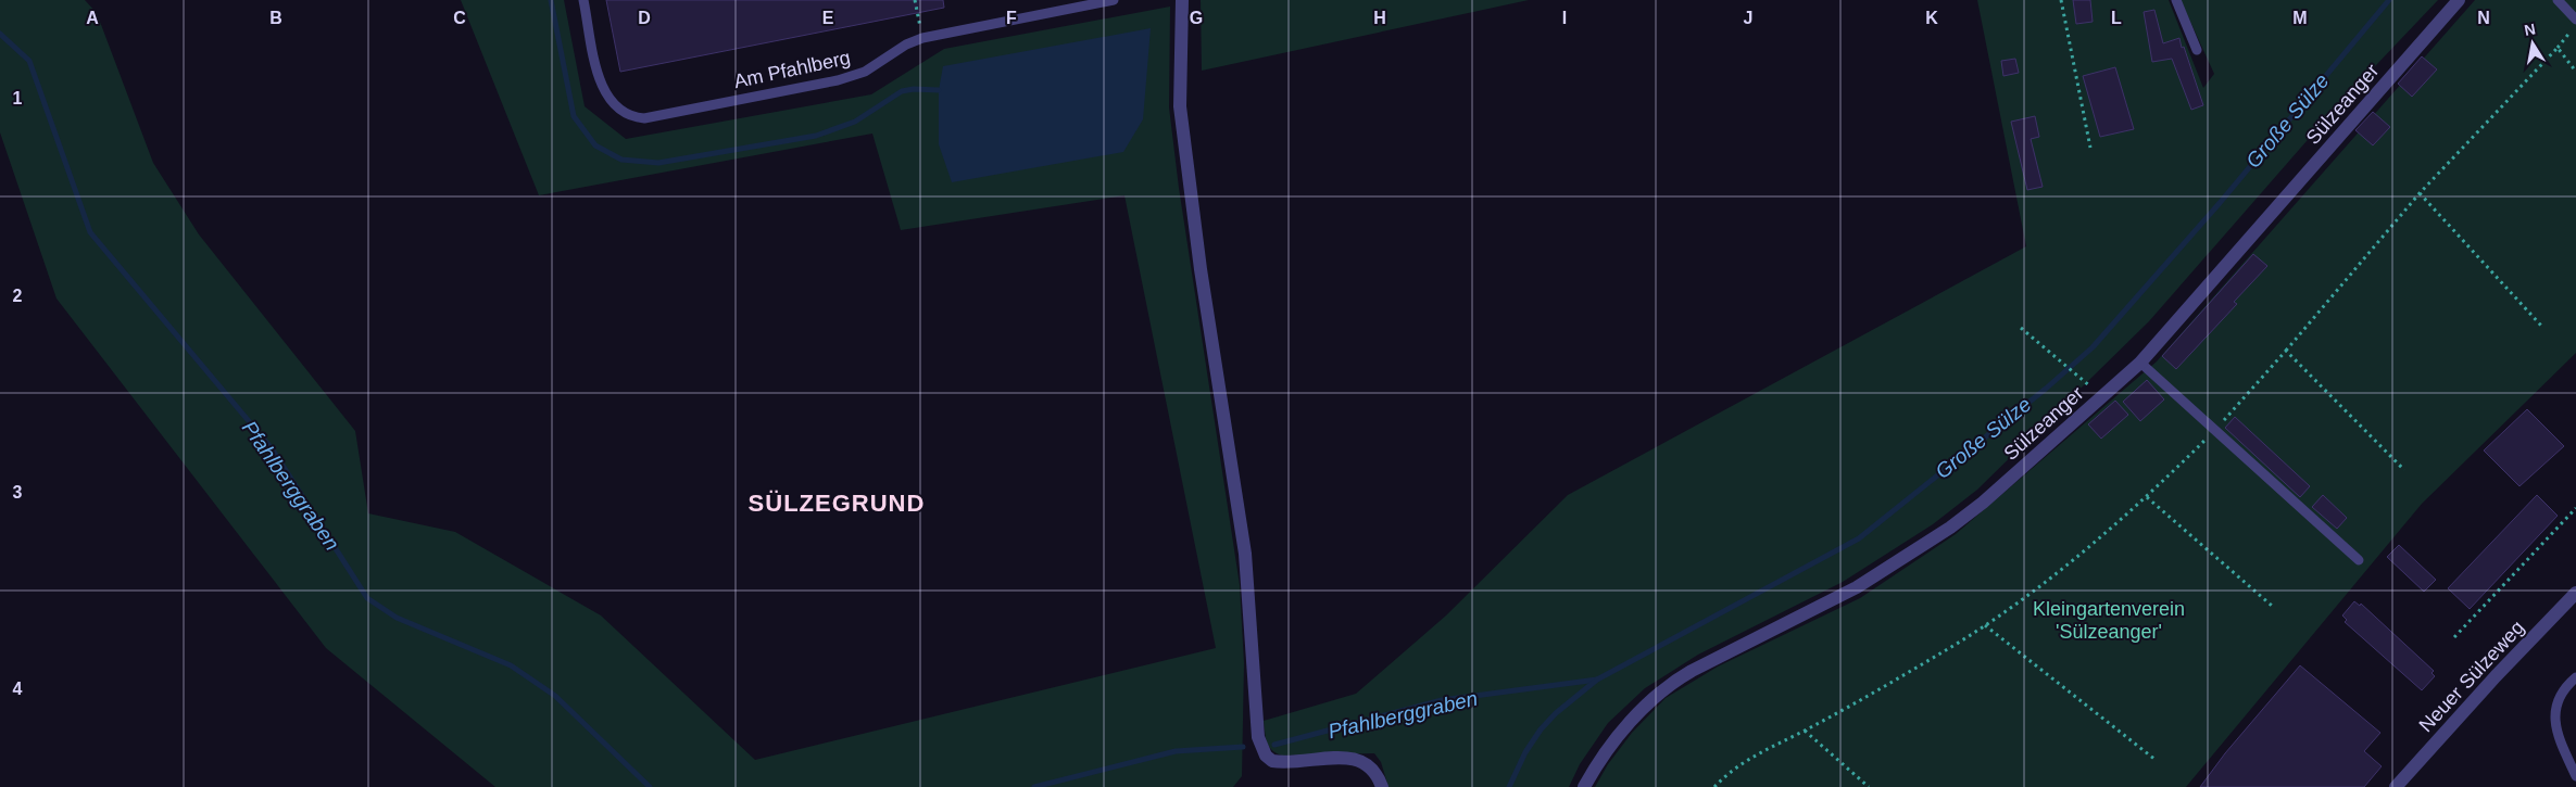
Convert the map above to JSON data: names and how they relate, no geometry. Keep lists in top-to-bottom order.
{
  "streets": {
    "street": ["Sülzeanger", "Neuer Sülzeweg"],
    "lane": ["Am Pfahlberg"]
  },
  "districts": ["SÜLZEGRUND"],
  "water": ["Große Sülze", "Pfahlberggraben"],
  "parks": ["Kleingartenverein 'Sülzeanger'"],
  "north": "top",
  "grid": {
    "columns": [
      "A",
      "B",
      "C",
      "D",
      "E",
      "F",
      "G",
      "H",
      "I",
      "J",
      "K",
      "L",
      "M",
      "N"
    ],
    "rows": [
      "1",
      "2",
      "3",
      "4"
    ]
  }
}
